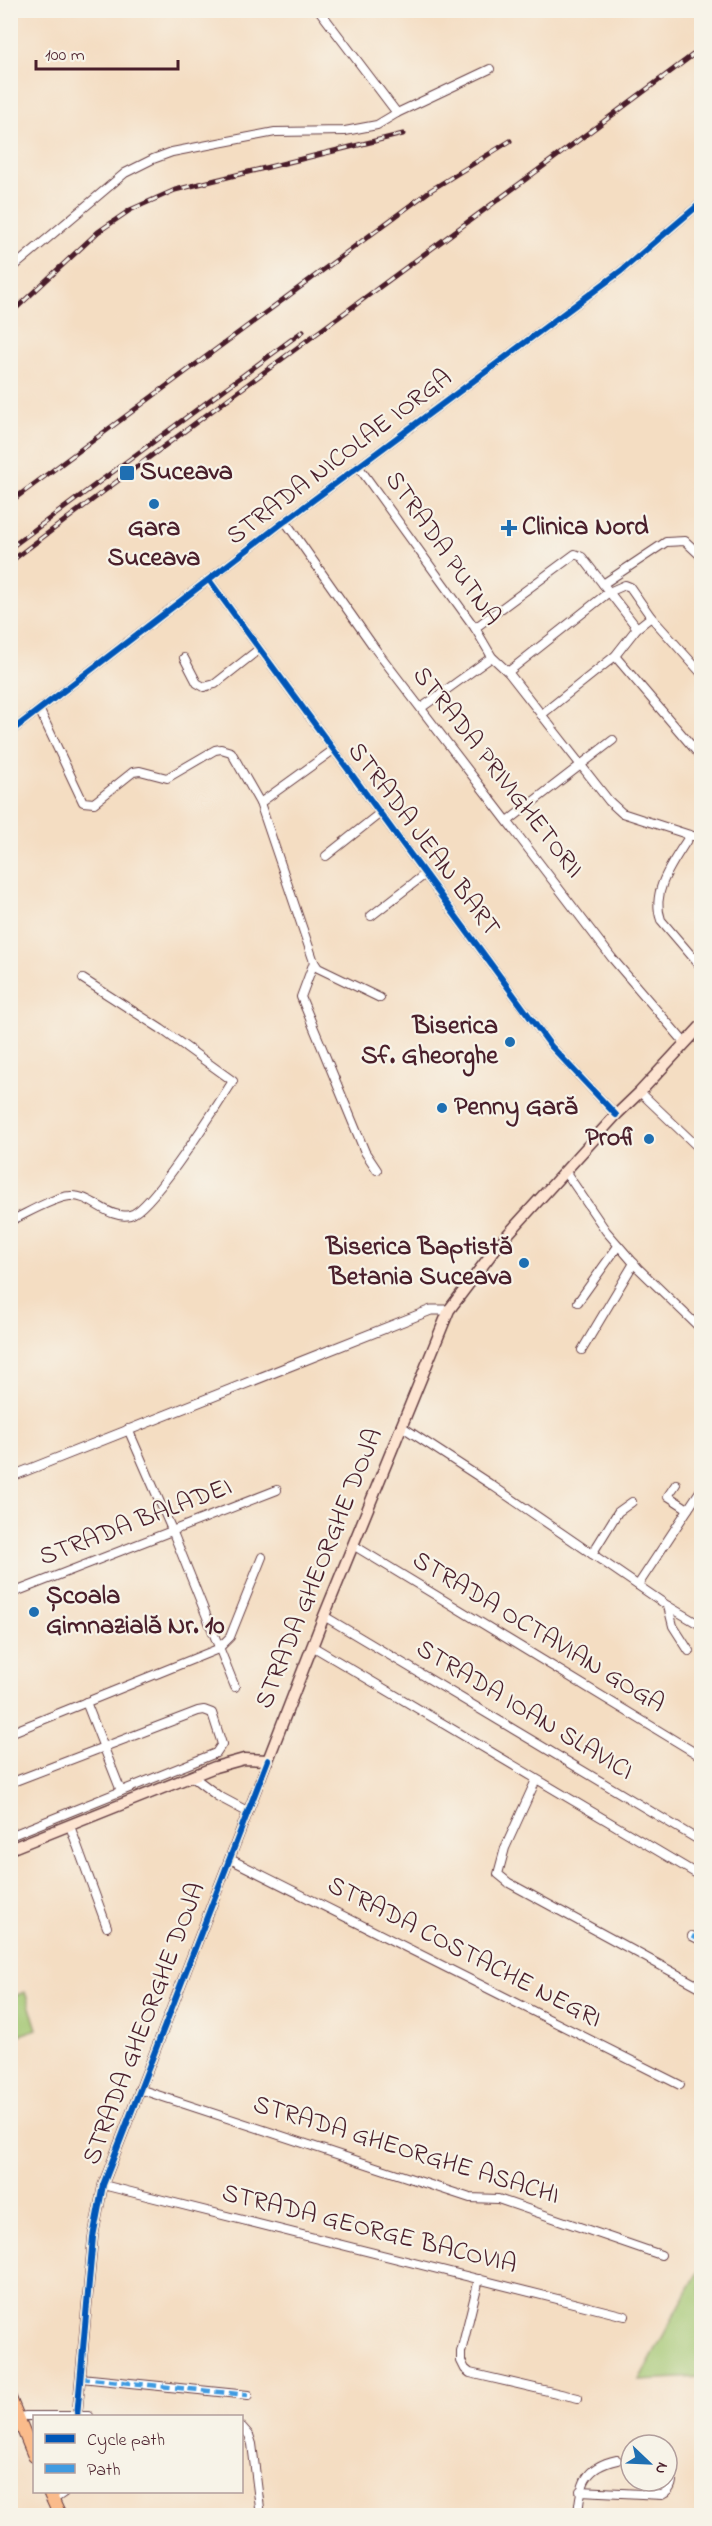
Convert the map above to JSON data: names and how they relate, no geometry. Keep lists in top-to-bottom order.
{
  "streets": {
    "main road": ["STRADA GHEORGHE DOJA"],
    "street": [
      "STRADA NICOLAE IORGA",
      "STRADA PUTNA",
      "STRADA PRIVIGHETORII",
      "STRADA JEAN BART",
      "STRADA BALADEI",
      "STRADA OCTAVIAN GOGA",
      "STRADA IOAN SLAVICI",
      "STRADA COSTACHE NEGRI",
      "STRADA GHEORGHE ASACHI",
      "STRADA GEORGE BACOVIA"
    ]
  },
  "crossings": [
    ["STRADA NICOLAE IORGA", "STRADA PUTNA"],
    ["STRADA NICOLAE IORGA", "STRADA PRIVIGHETORII"],
    ["STRADA NICOLAE IORGA", "STRADA JEAN BART"],
    ["STRADA PUTNA", "STRADA PRIVIGHETORII"],
    ["STRADA PRIVIGHETORII", "STRADA GHEORGHE DOJA"],
    ["STRADA JEAN BART", "STRADA GHEORGHE DOJA"],
    ["STRADA GHEORGHE DOJA", "STRADA OCTAVIAN GOGA"],
    ["STRADA GHEORGHE DOJA", "STRADA IOAN SLAVICI"],
    ["STRADA GHEORGHE DOJA", "STRADA COSTACHE NEGRI"],
    ["STRADA GHEORGHE DOJA", "STRADA GHEORGHE ASACHI"],
    ["STRADA GHEORGHE DOJA", "STRADA GEORGE BACOVIA"]
  ],
  "places": {
    "transit": ["Suceava"],
    "other": [
      "Gara Suceava",
      "Biserica Sf. Gheorghe",
      "Penny Gară",
      "Profi",
      "Biserica Baptistă Betania Suceava",
      "Școala Gimnazială Nr. 10"
    ],
    "health": ["Clinica Nord"]
  },
  "legend": ["Cycle path", "Path"],
  "scale_bar": "100 m",
  "north": "bottom right"
}
